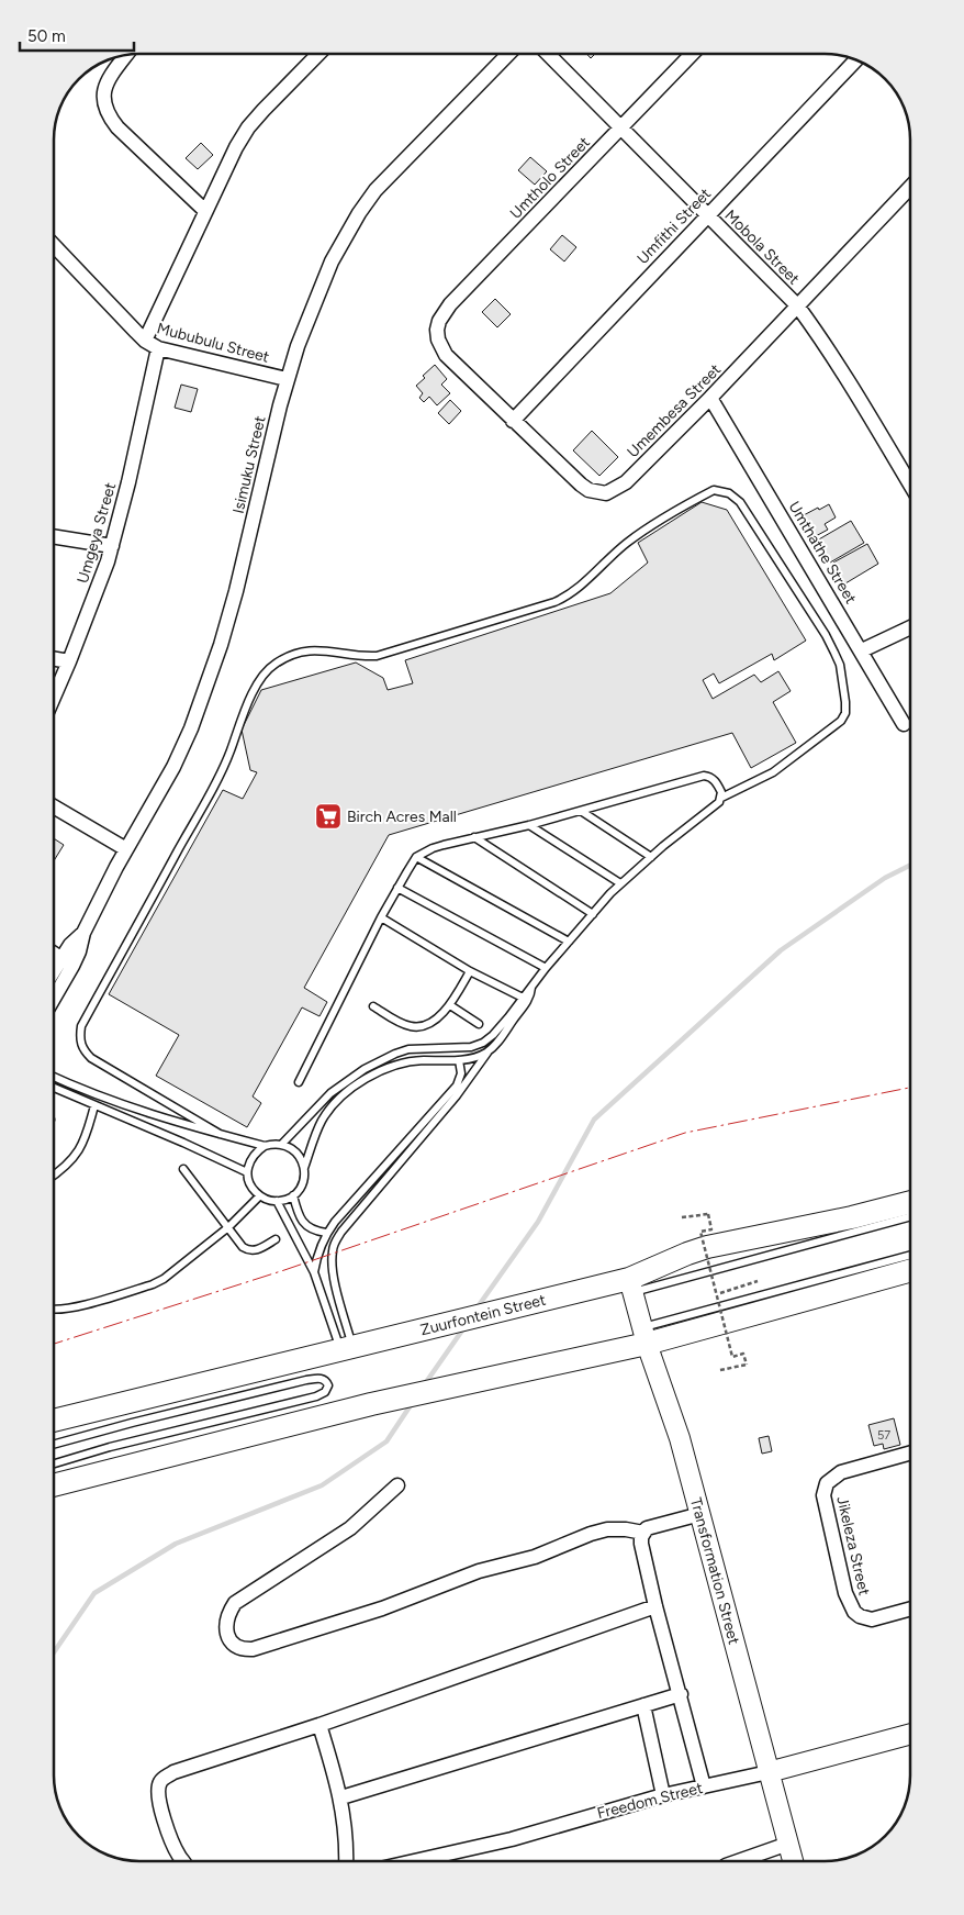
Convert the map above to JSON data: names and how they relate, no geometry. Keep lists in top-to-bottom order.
{
  "streets": {
    "main road": ["Zuurfontein Street"],
    "street": [
      "Umtholo Street",
      "Umfithi Street",
      "Mobola Street",
      "Mububulu Street",
      "Umembesa Street",
      "Isimuku Street",
      "Umgeya Street",
      "Umthathe Street",
      "Jikeleza Street",
      "Transformation Street",
      "Freedom Street"
    ]
  },
  "crossings": [
    ["Umtholo Street", "Mobola Street"],
    ["Umtholo Street", "Umembesa Street"],
    ["Umfithi Street", "Mobola Street"],
    ["Umfithi Street", "Umembesa Street"],
    ["Mobola Street", "Umembesa Street"],
    ["Mububulu Street", "Isimuku Street"],
    ["Mububulu Street", "Umgeya Street"],
    ["Umembesa Street", "Umthathe Street"],
    ["Zuurfontein Street", "Transformation Street"],
    ["Transformation Street", "Freedom Street"]
  ],
  "places": {
    "supermarket": ["Birch Acres Mall"]
  },
  "house_numbers": ["57"],
  "scale_bar": "50 m"
}
